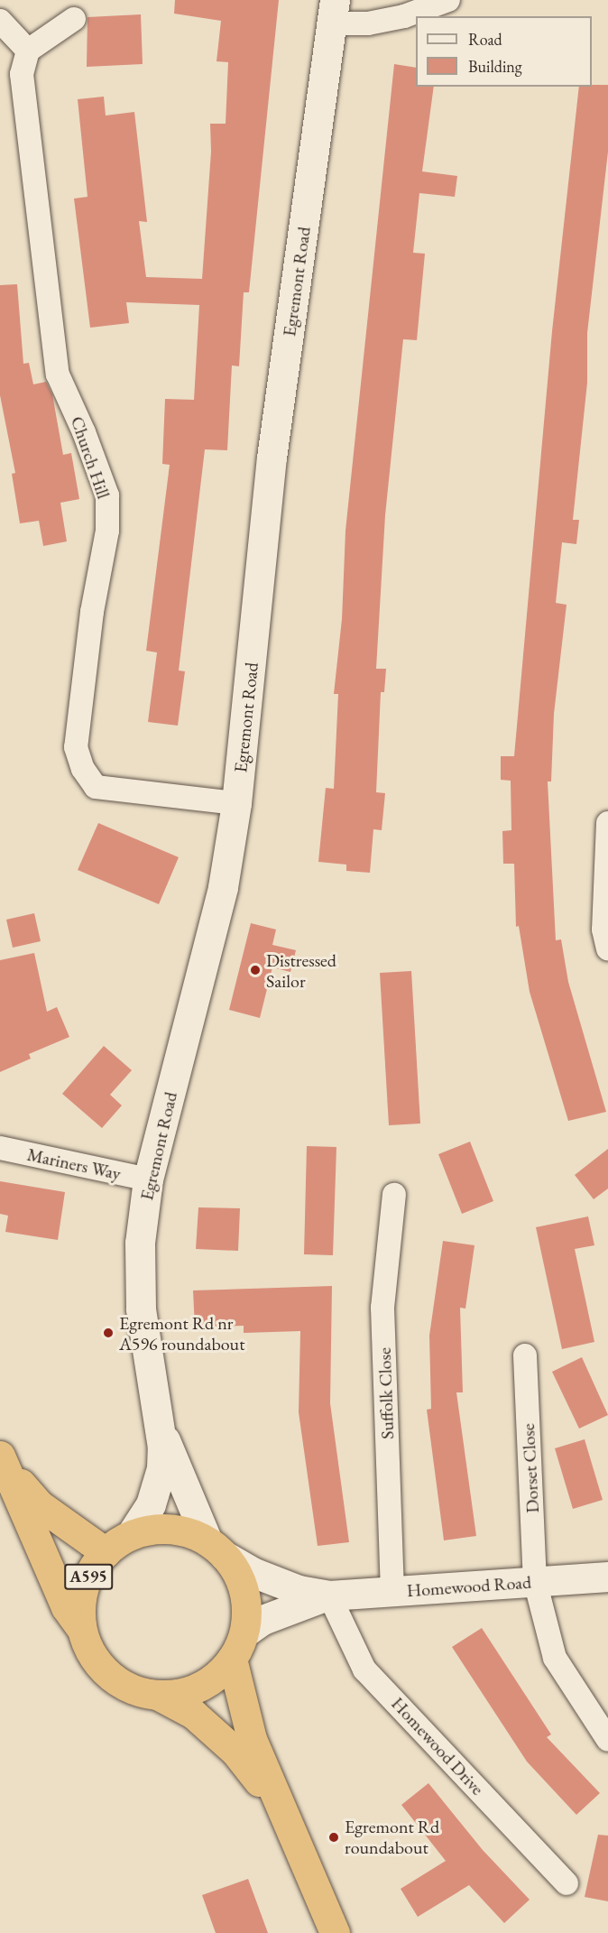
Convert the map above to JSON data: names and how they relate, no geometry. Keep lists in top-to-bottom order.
{
  "streets": {
    "highway": ["A595"],
    "main road": ["Egremont Road", "Homewood Road"],
    "street": [
      "Church Hill",
      "Mariners Way",
      "Suffolk Close",
      "Dorset Close",
      "Homewood Drive"
    ]
  },
  "crossings": [
    ["Egremont Road", "Church Hill"],
    ["Egremont Road", "Mariners Way"],
    ["Suffolk Close", "Homewood Road"],
    ["Dorset Close", "Homewood Road"],
    ["Homewood Road", "Homewood Drive"]
  ],
  "places": ["Distressed Sailor", "Egremont Rd nr A596 roundabout", "Egremont Rd roundabout"],
  "legend": ["Road", "Building"]
}
